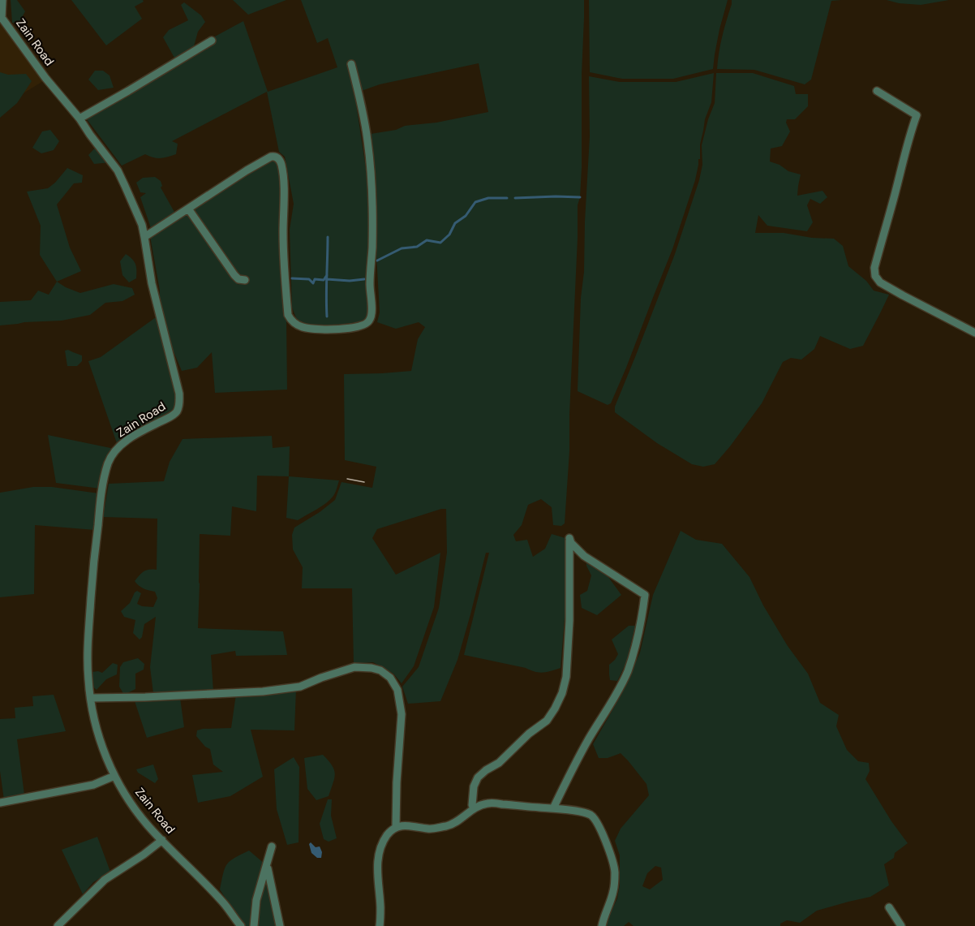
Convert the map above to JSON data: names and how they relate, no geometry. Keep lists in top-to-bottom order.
{
  "streets": {
    "street": ["Zain Road"]
  }
}
